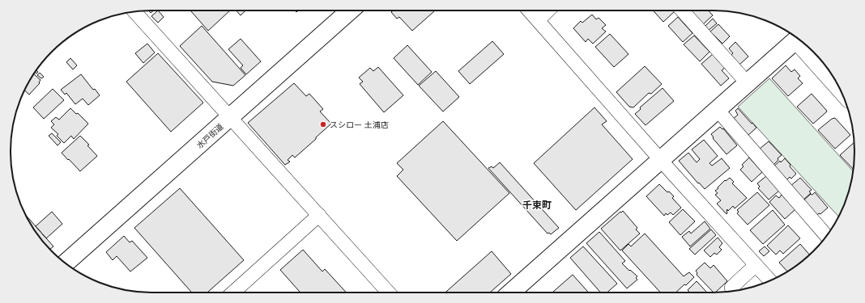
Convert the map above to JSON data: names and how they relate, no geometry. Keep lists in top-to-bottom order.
{
  "streets": {
    "main road": ["水戸街道"]
  },
  "districts": ["千束町"],
  "places": ["スシロー 土浦店"]
}
